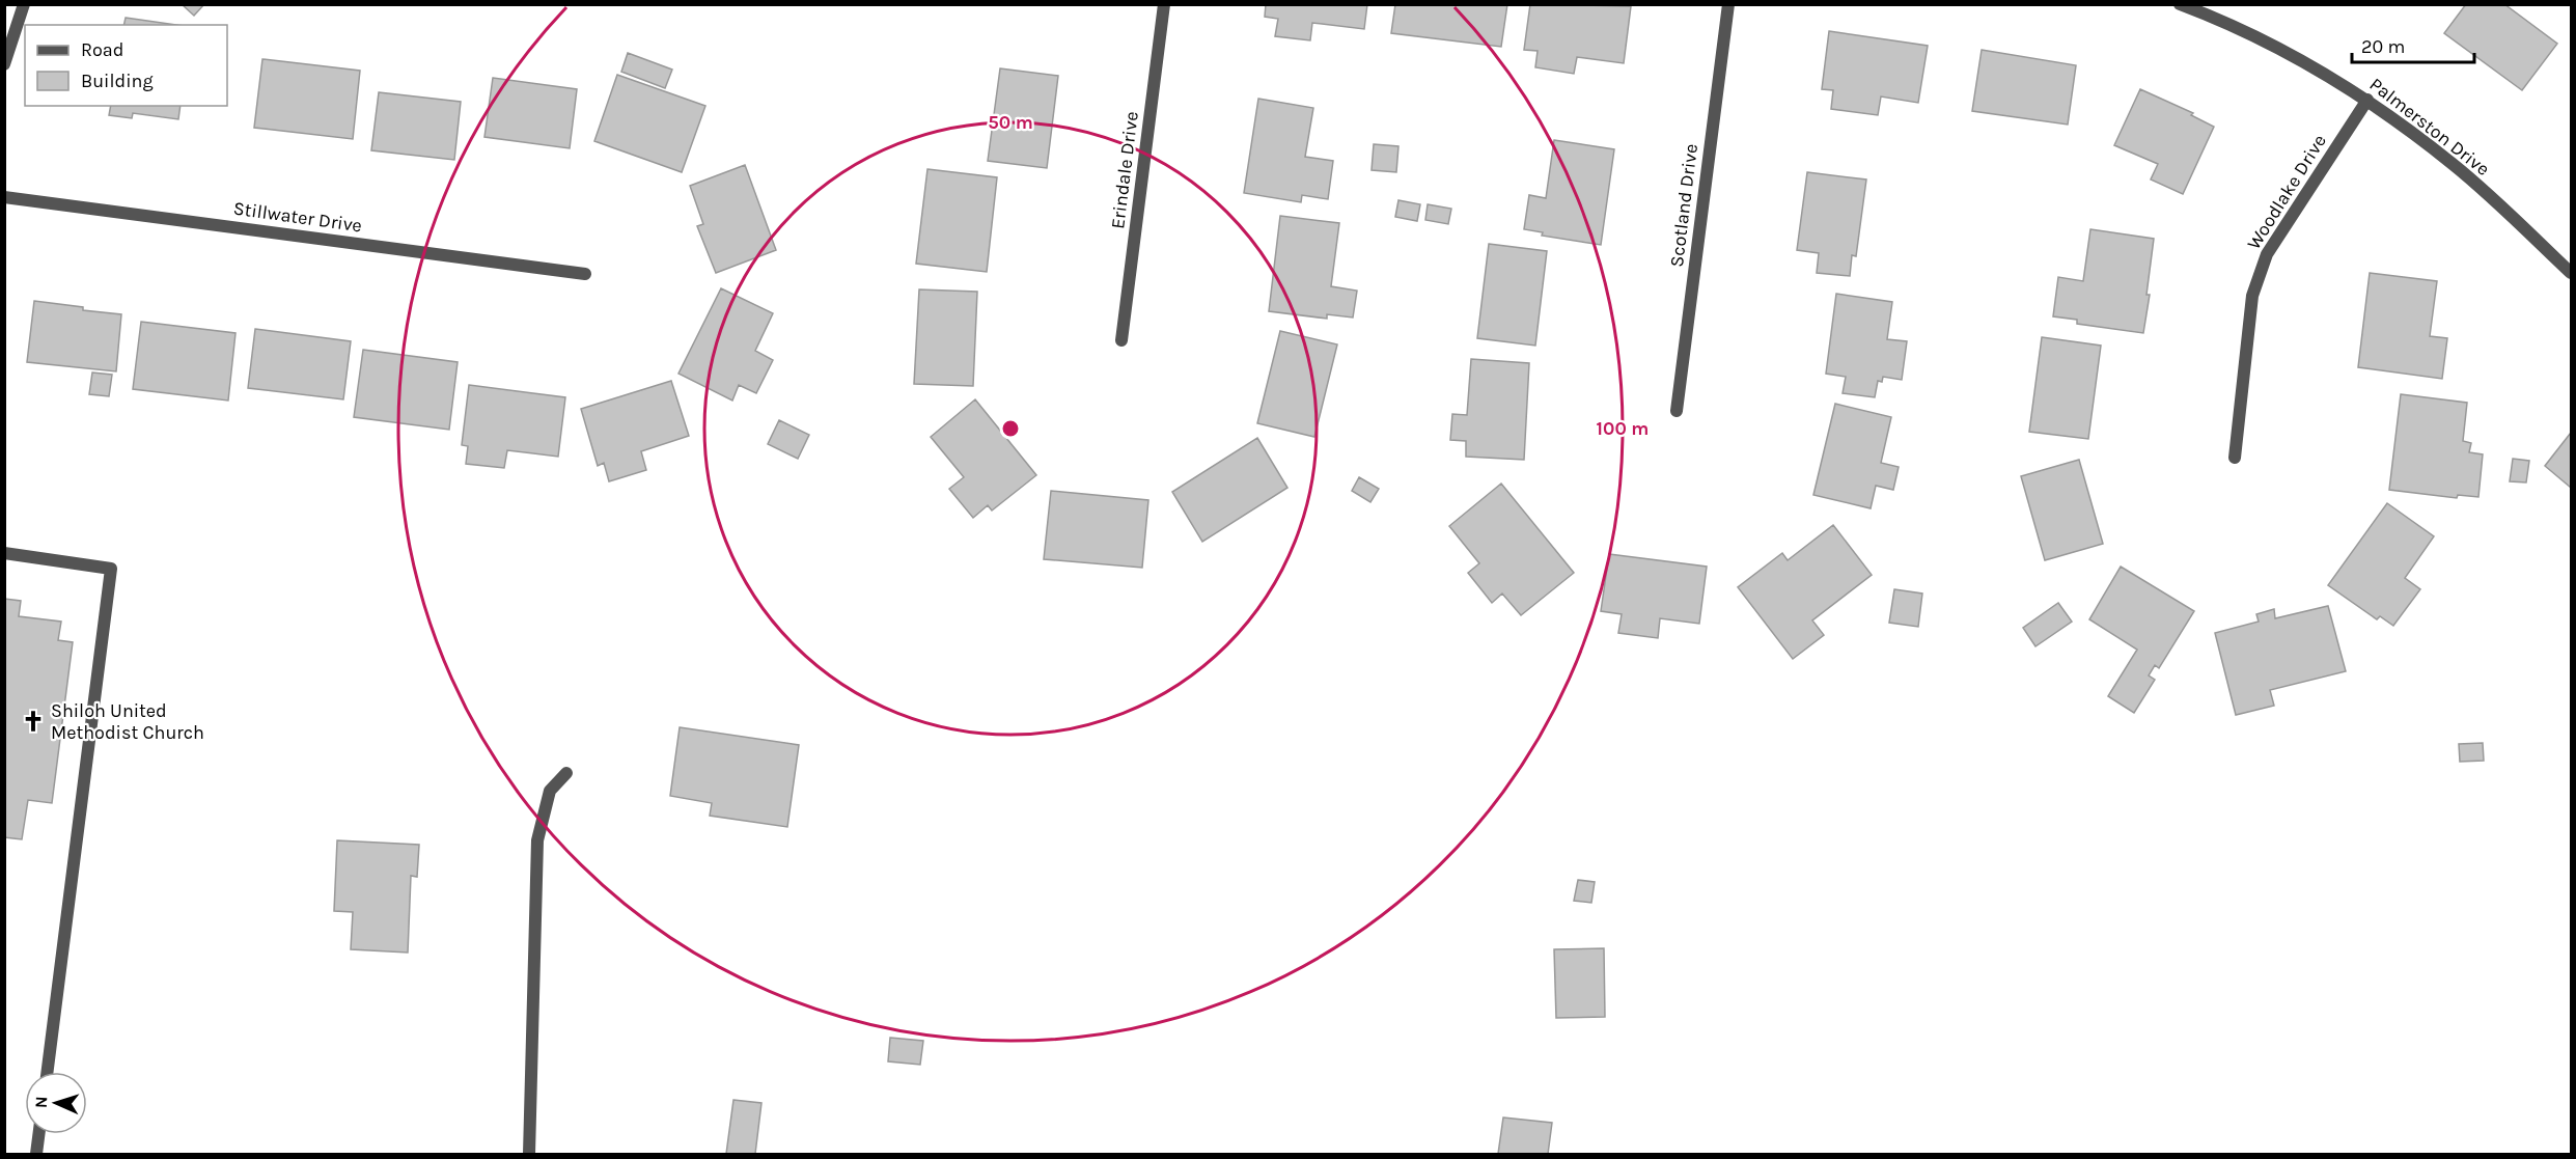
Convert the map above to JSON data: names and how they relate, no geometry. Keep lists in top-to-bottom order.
{
  "streets": {
    "street": [
      "Palmerston Drive",
      "Erindale Drive",
      "Woodlake Drive",
      "Scotland Drive",
      "Stillwater Drive"
    ]
  },
  "crossings": [
    ["Palmerston Drive", "Woodlake Drive"]
  ],
  "places": {
    "church": ["Shiloh United Methodist Church"]
  },
  "legend": ["Road", "Building"],
  "scale_bar": "20 m",
  "north": "left",
  "rings": ["50 m", "100 m"]
}
